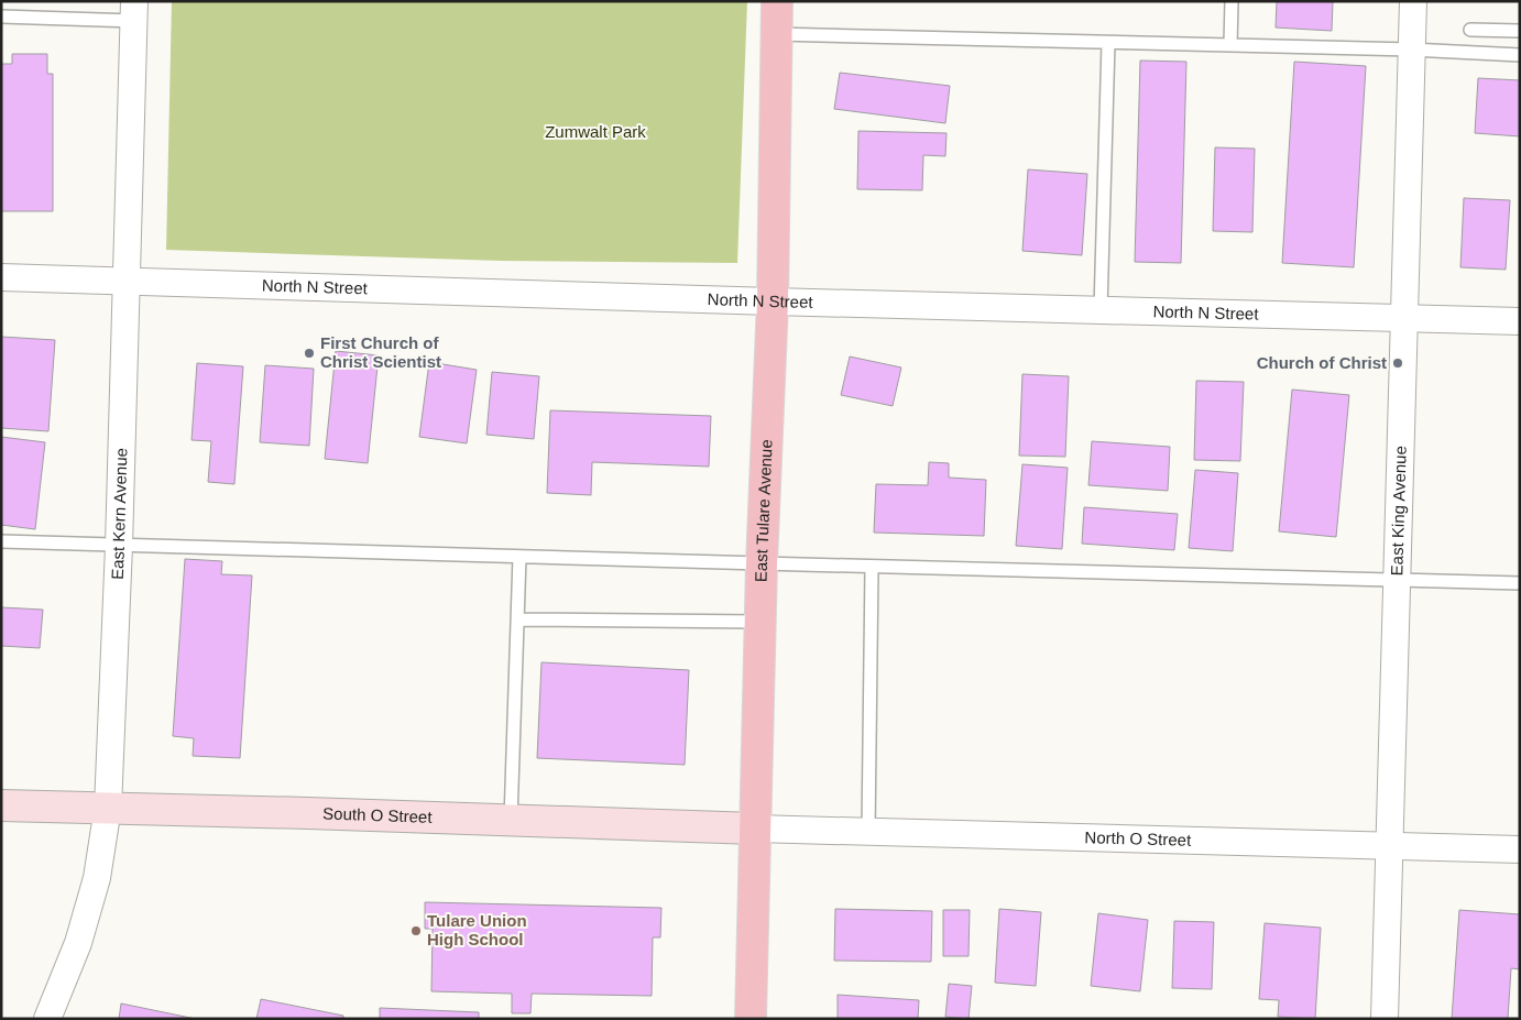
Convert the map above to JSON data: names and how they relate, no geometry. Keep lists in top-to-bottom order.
{
  "streets": {
    "main road": ["East Tulare Avenue", "South O Street"],
    "street": [
      "North N Street",
      "East King Avenue",
      "East Kern Avenue",
      "North O Street"
    ]
  },
  "crossings": [
    ["North N Street", "East Tulare Avenue"],
    ["North N Street", "East King Avenue"],
    ["North N Street", "East Kern Avenue"],
    ["East Tulare Avenue", "South O Street"],
    ["East Tulare Avenue", "North O Street"],
    ["East King Avenue", "North O Street"],
    ["East Kern Avenue", "South O Street"],
    ["South O Street", "North O Street"]
  ],
  "parks": ["Zumwalt Park"],
  "places": ["First Church of Christ Scientist", "Church of Christ", "Tulare Union High School"]
}
